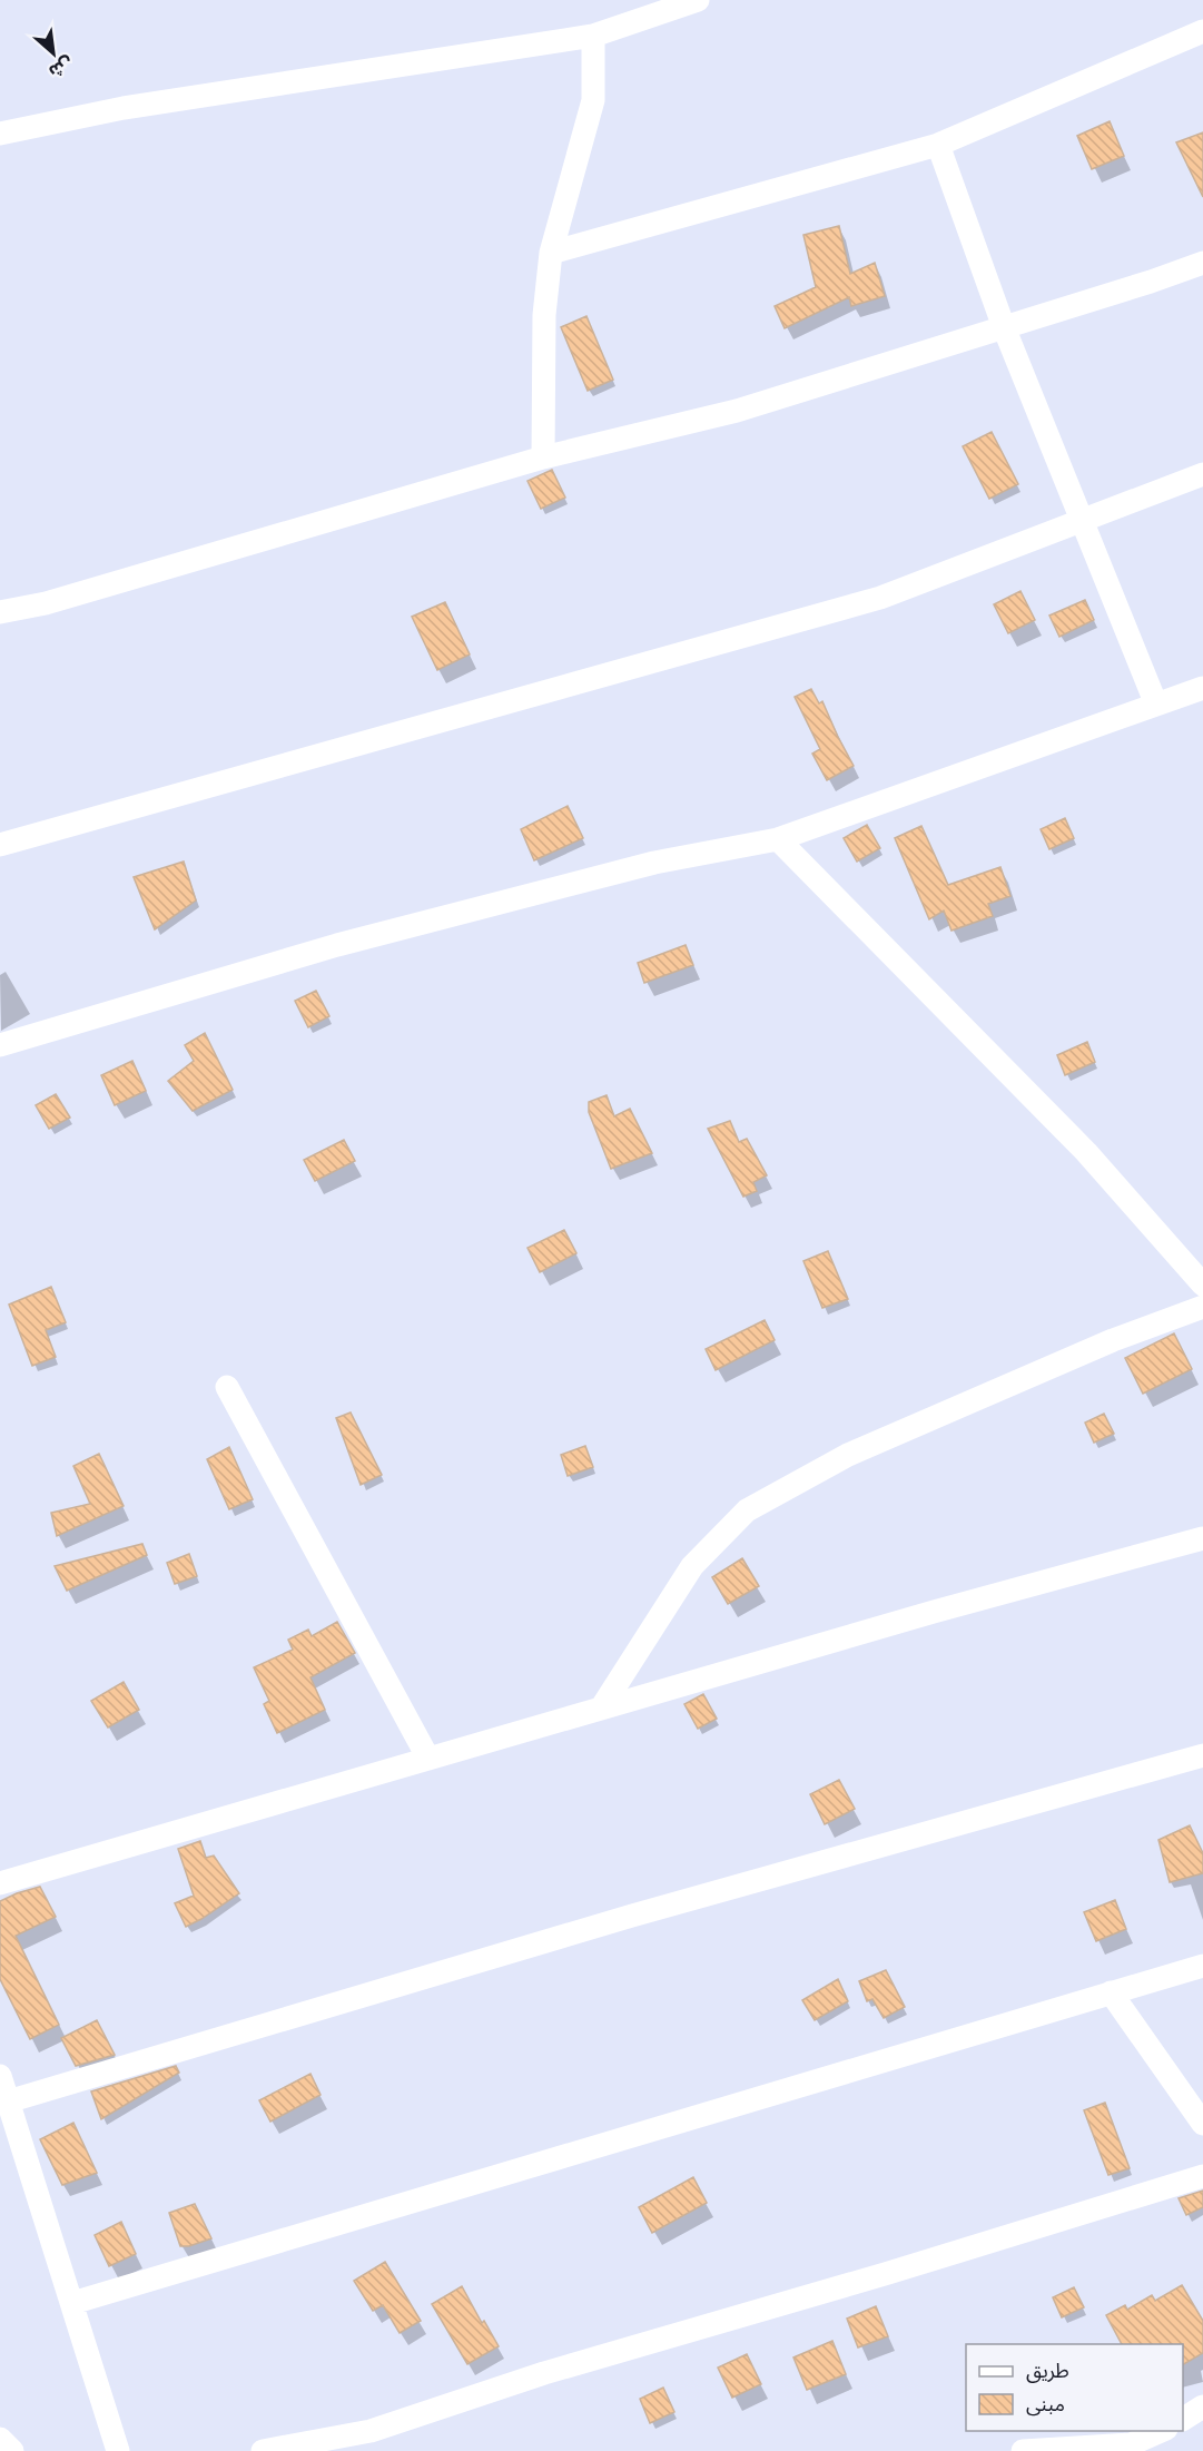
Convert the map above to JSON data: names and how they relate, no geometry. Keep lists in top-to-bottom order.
{
  "legend": ["طريق", "مبنى"],
  "north": "bottom right"
}
